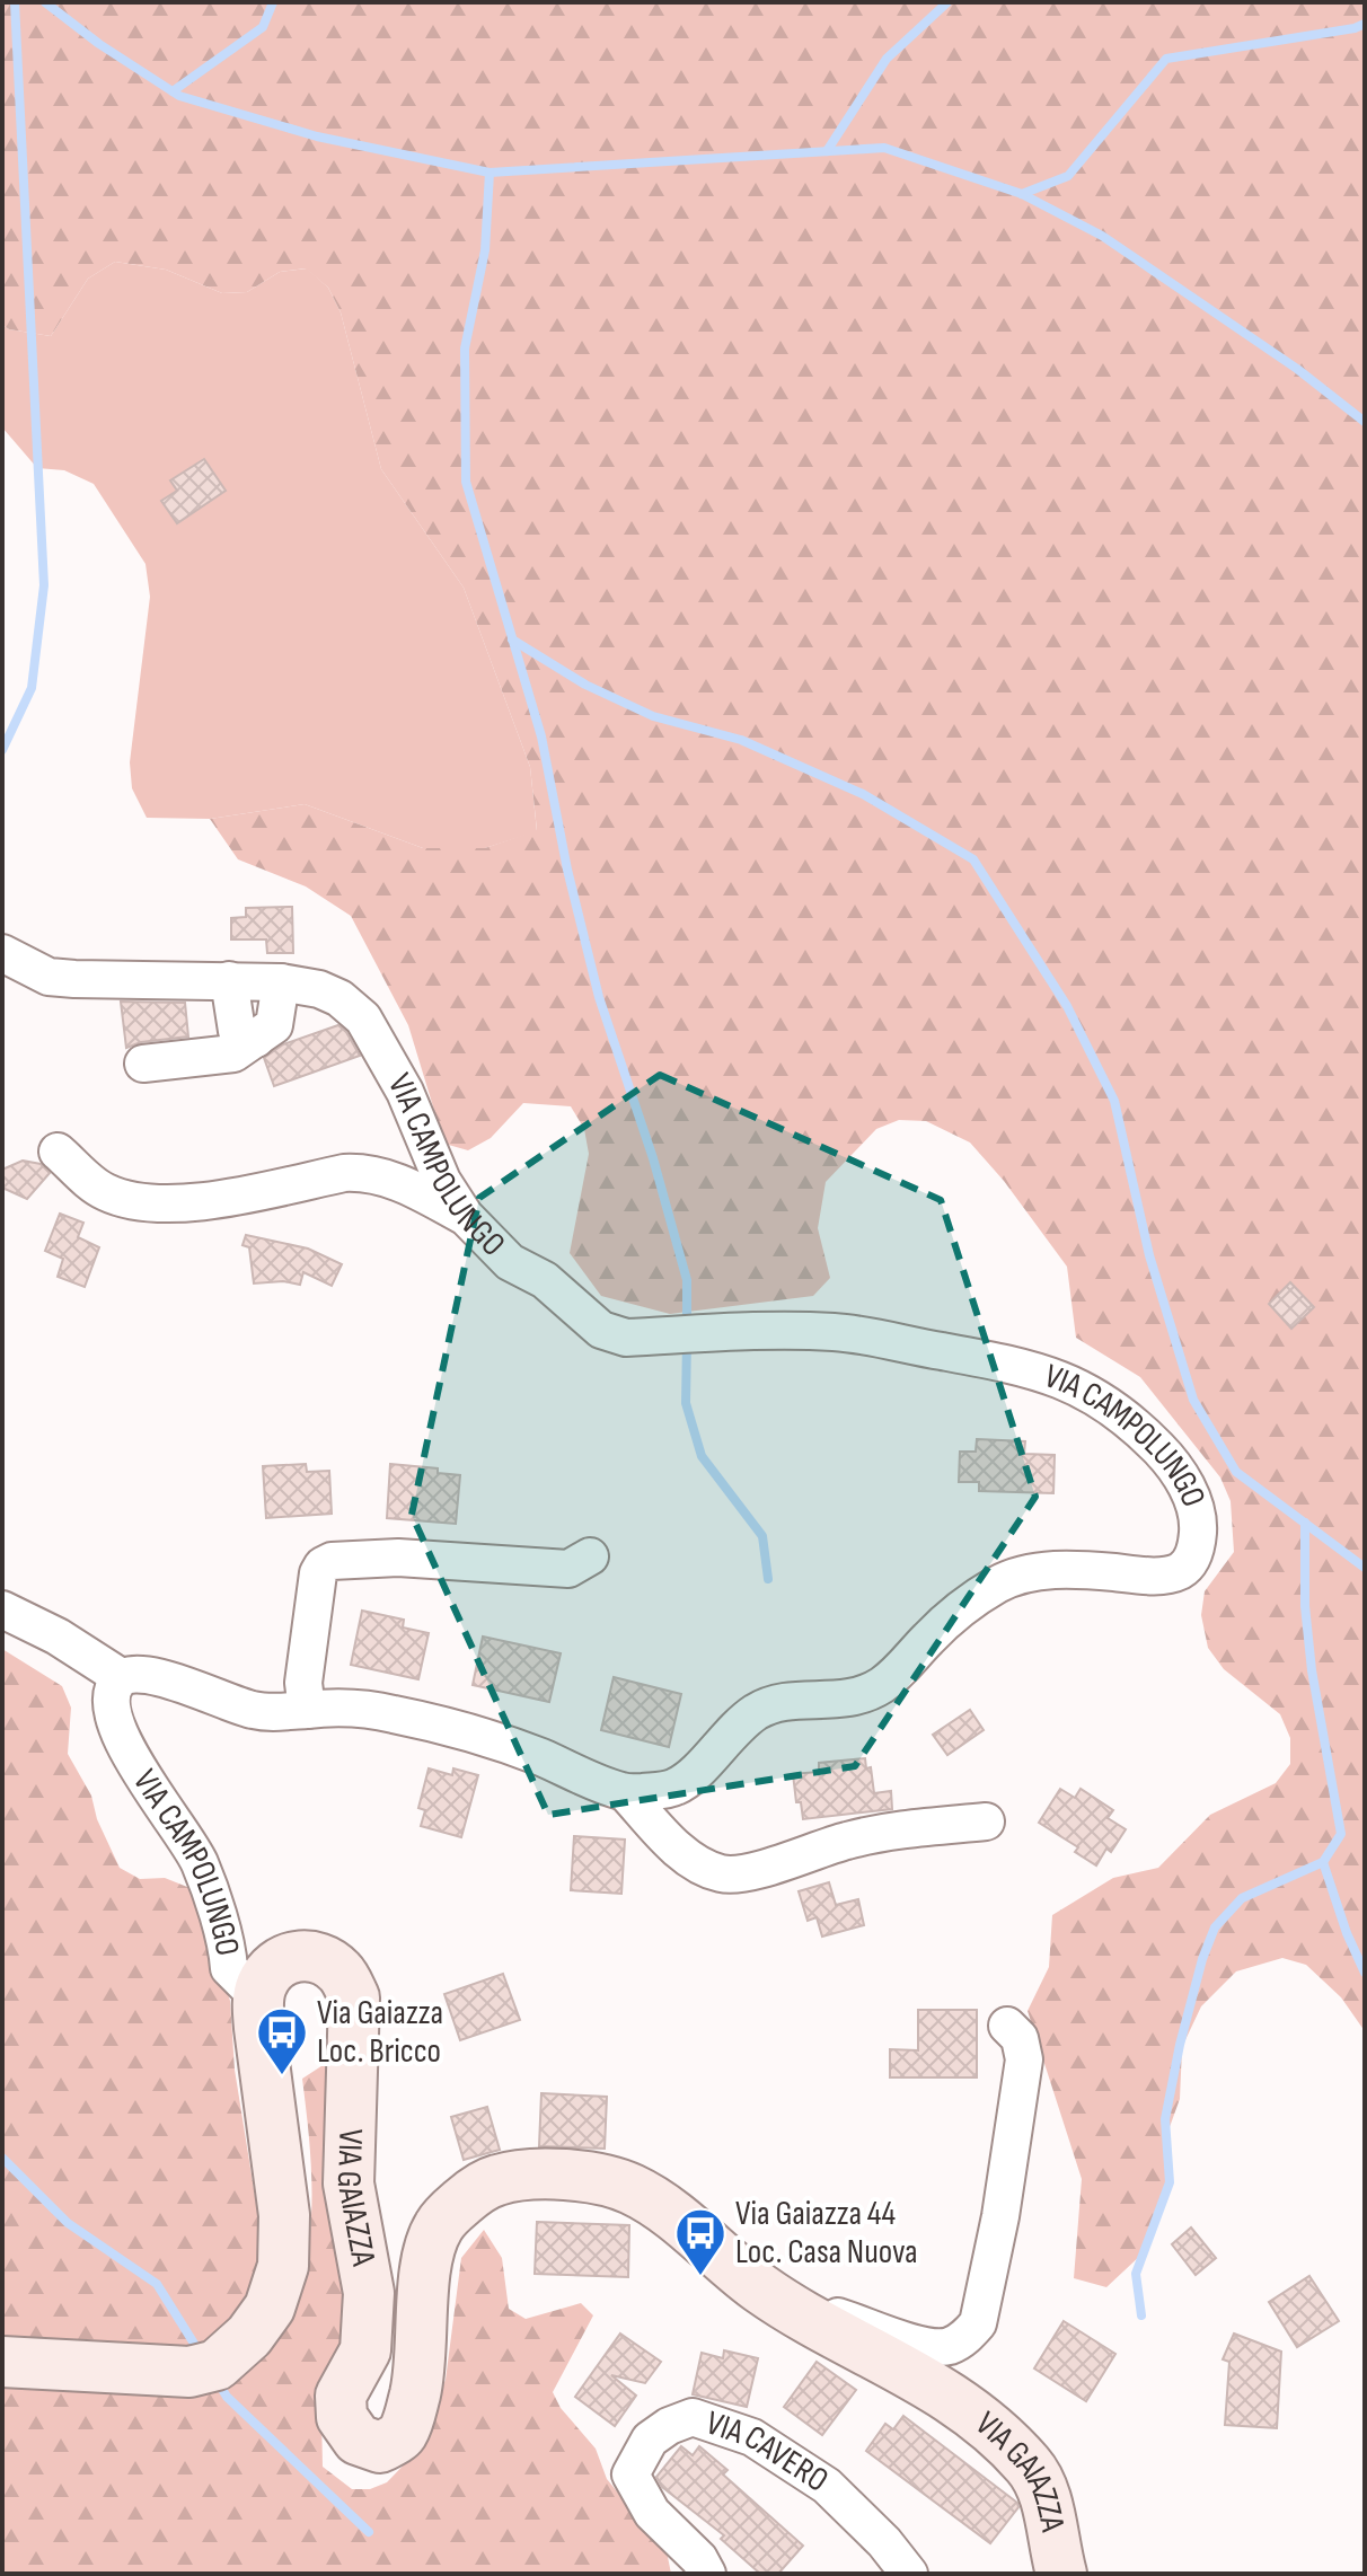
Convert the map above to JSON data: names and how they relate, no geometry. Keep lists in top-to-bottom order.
{
  "streets": {
    "main road": ["VIA GAIAZZA"],
    "street": ["VIA CAMPOLUNGO", "VIA CAVERO"]
  },
  "crossings": [
    ["VIA CAMPOLUNGO", "VIA GAIAZZA"]
  ],
  "places": {
    "bus stop": ["Via Gaiazza Loc. Bricco", "Via Gaiazza 44 Loc. Casa Nuova"]
  }
}
